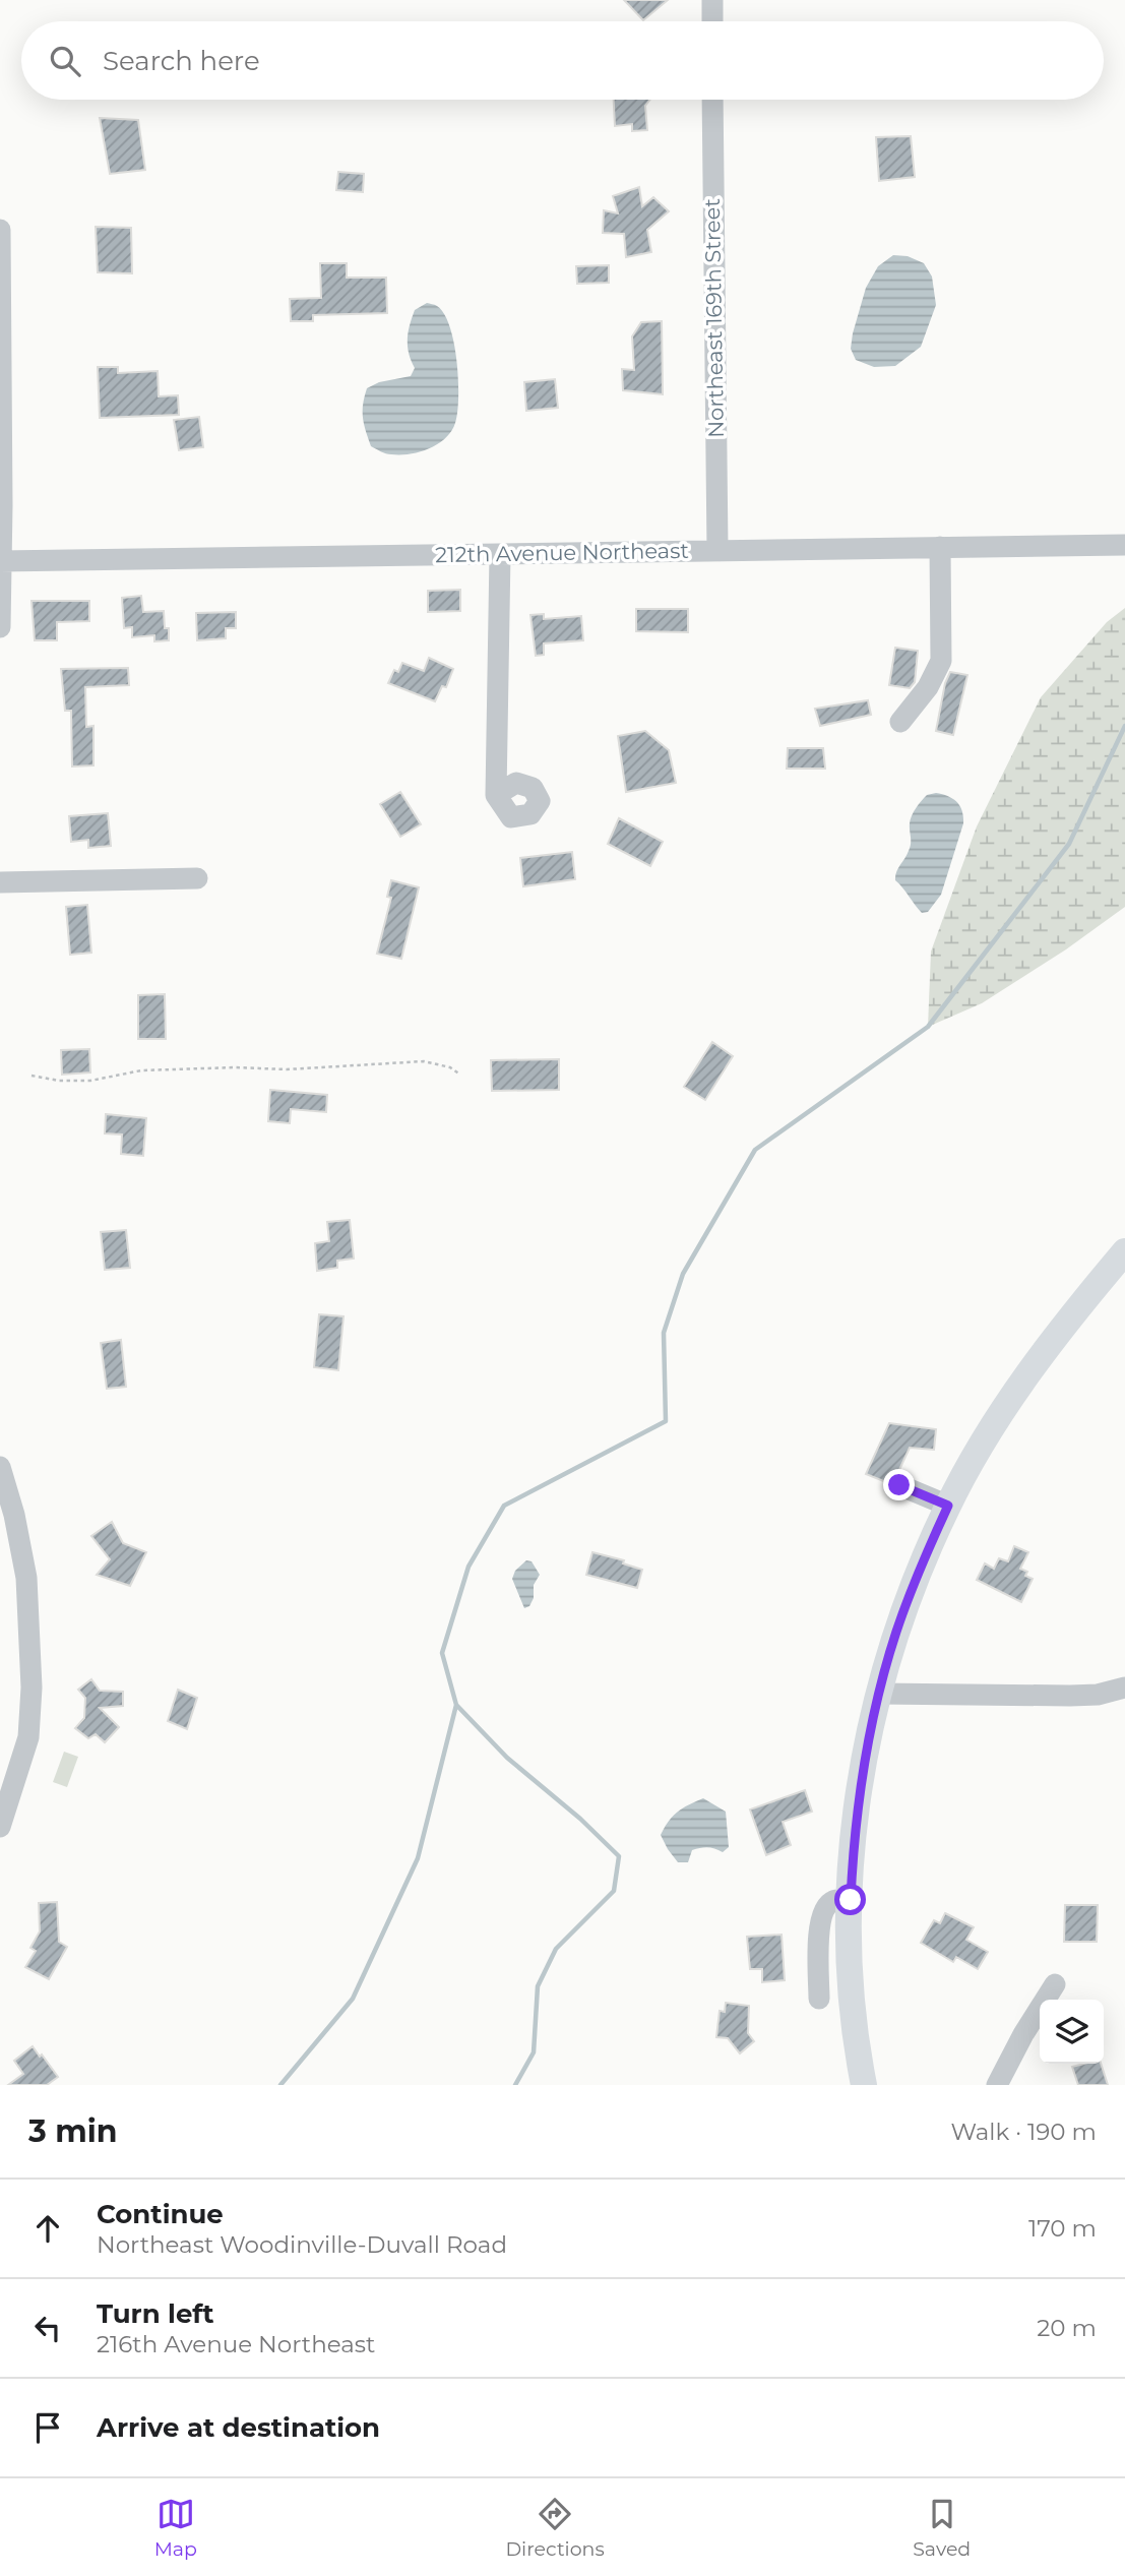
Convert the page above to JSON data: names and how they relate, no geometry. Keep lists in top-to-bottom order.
{
  "streets": {
    "street": ["Northeast 169th Street", "212th Avenue Northeast"]
  },
  "crossings": [
    ["Northeast 169th Street", "212th Avenue Northeast"]
  ],
  "page": {
    "search": "Search here",
    "heading": ["3 min", "Walk · 190 m"],
    "list": [
      ["Continue", "Northeast Woodinville-Duvall Road", "170 m"],
      ["Turn left", "216th Avenue Northeast", "20 m"],
      "Arrive at destination"
    ],
    "nav": ["Map", "Directions", "Saved"]
  }
}
